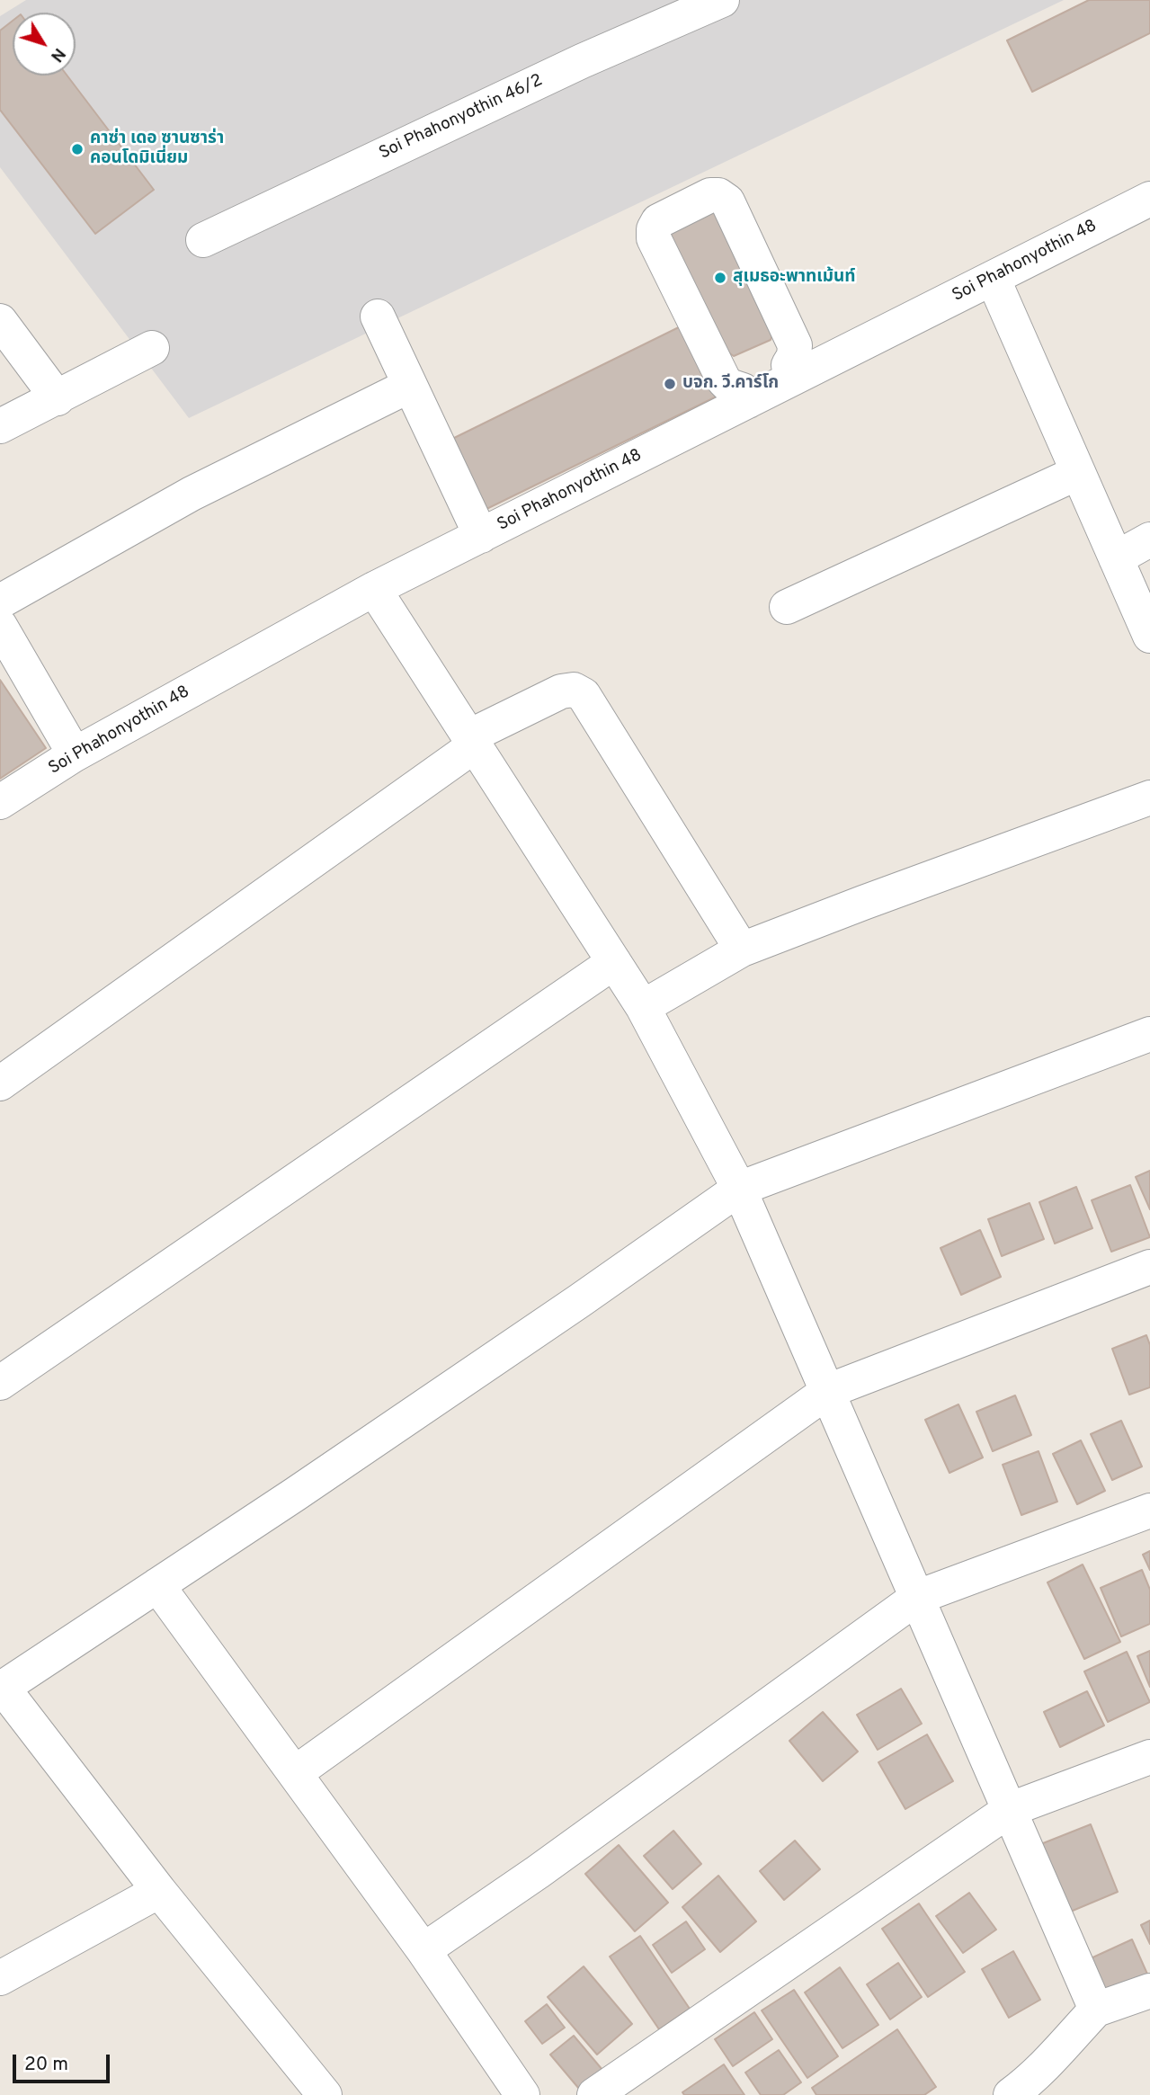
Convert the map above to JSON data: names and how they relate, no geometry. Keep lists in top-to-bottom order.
{
  "streets": {
    "street": ["Soi Phahonyothin 46/2", "Soi Phahonyothin 48"]
  },
  "places": ["คาซ่า เดอ ซานซาร่า คอนโดมิเนี่ยม", "สุเมธอะพาทเม้นท์", "บจก. วี.คาร์โก"],
  "scale_bar": "20 m",
  "north": "bottom right"
}
